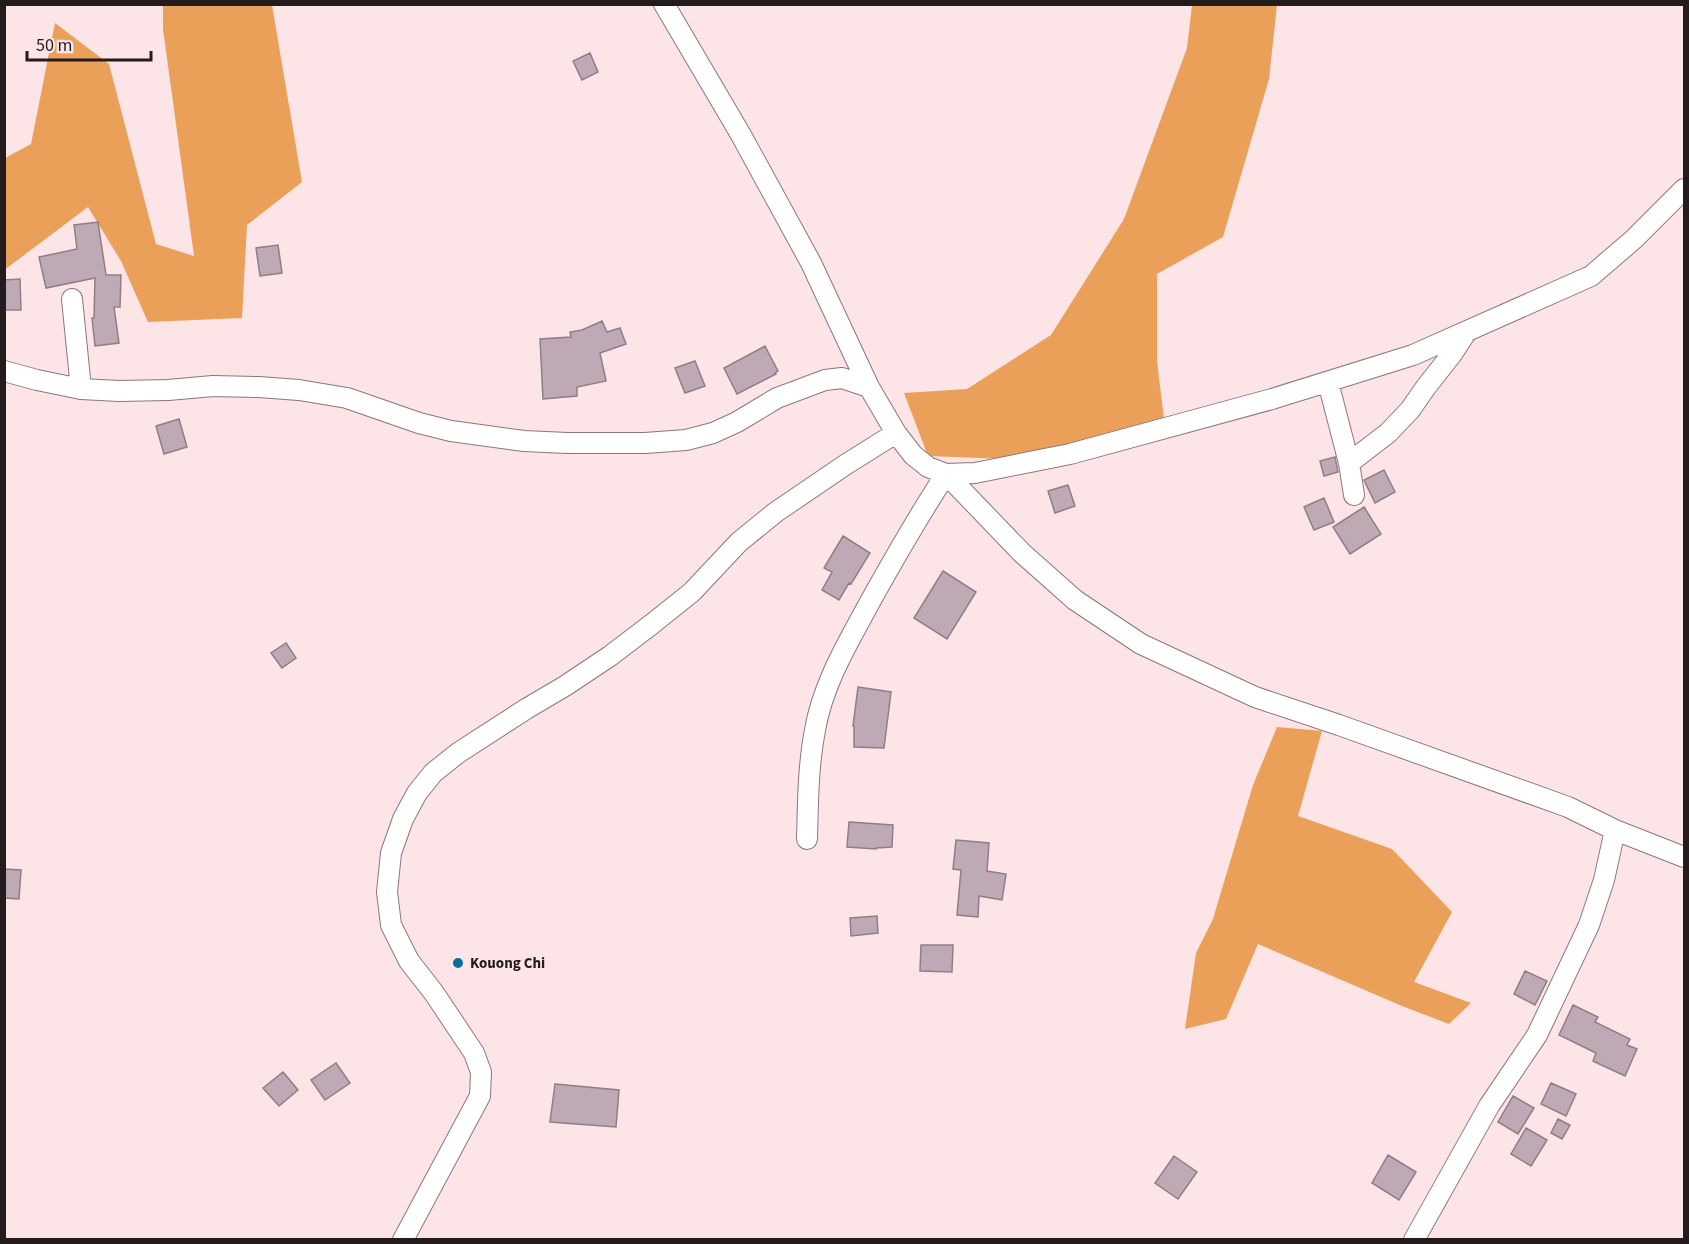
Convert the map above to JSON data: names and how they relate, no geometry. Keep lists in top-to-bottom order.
{
  "places": ["Kouong Chi"],
  "scale_bar": "50 m"
}
